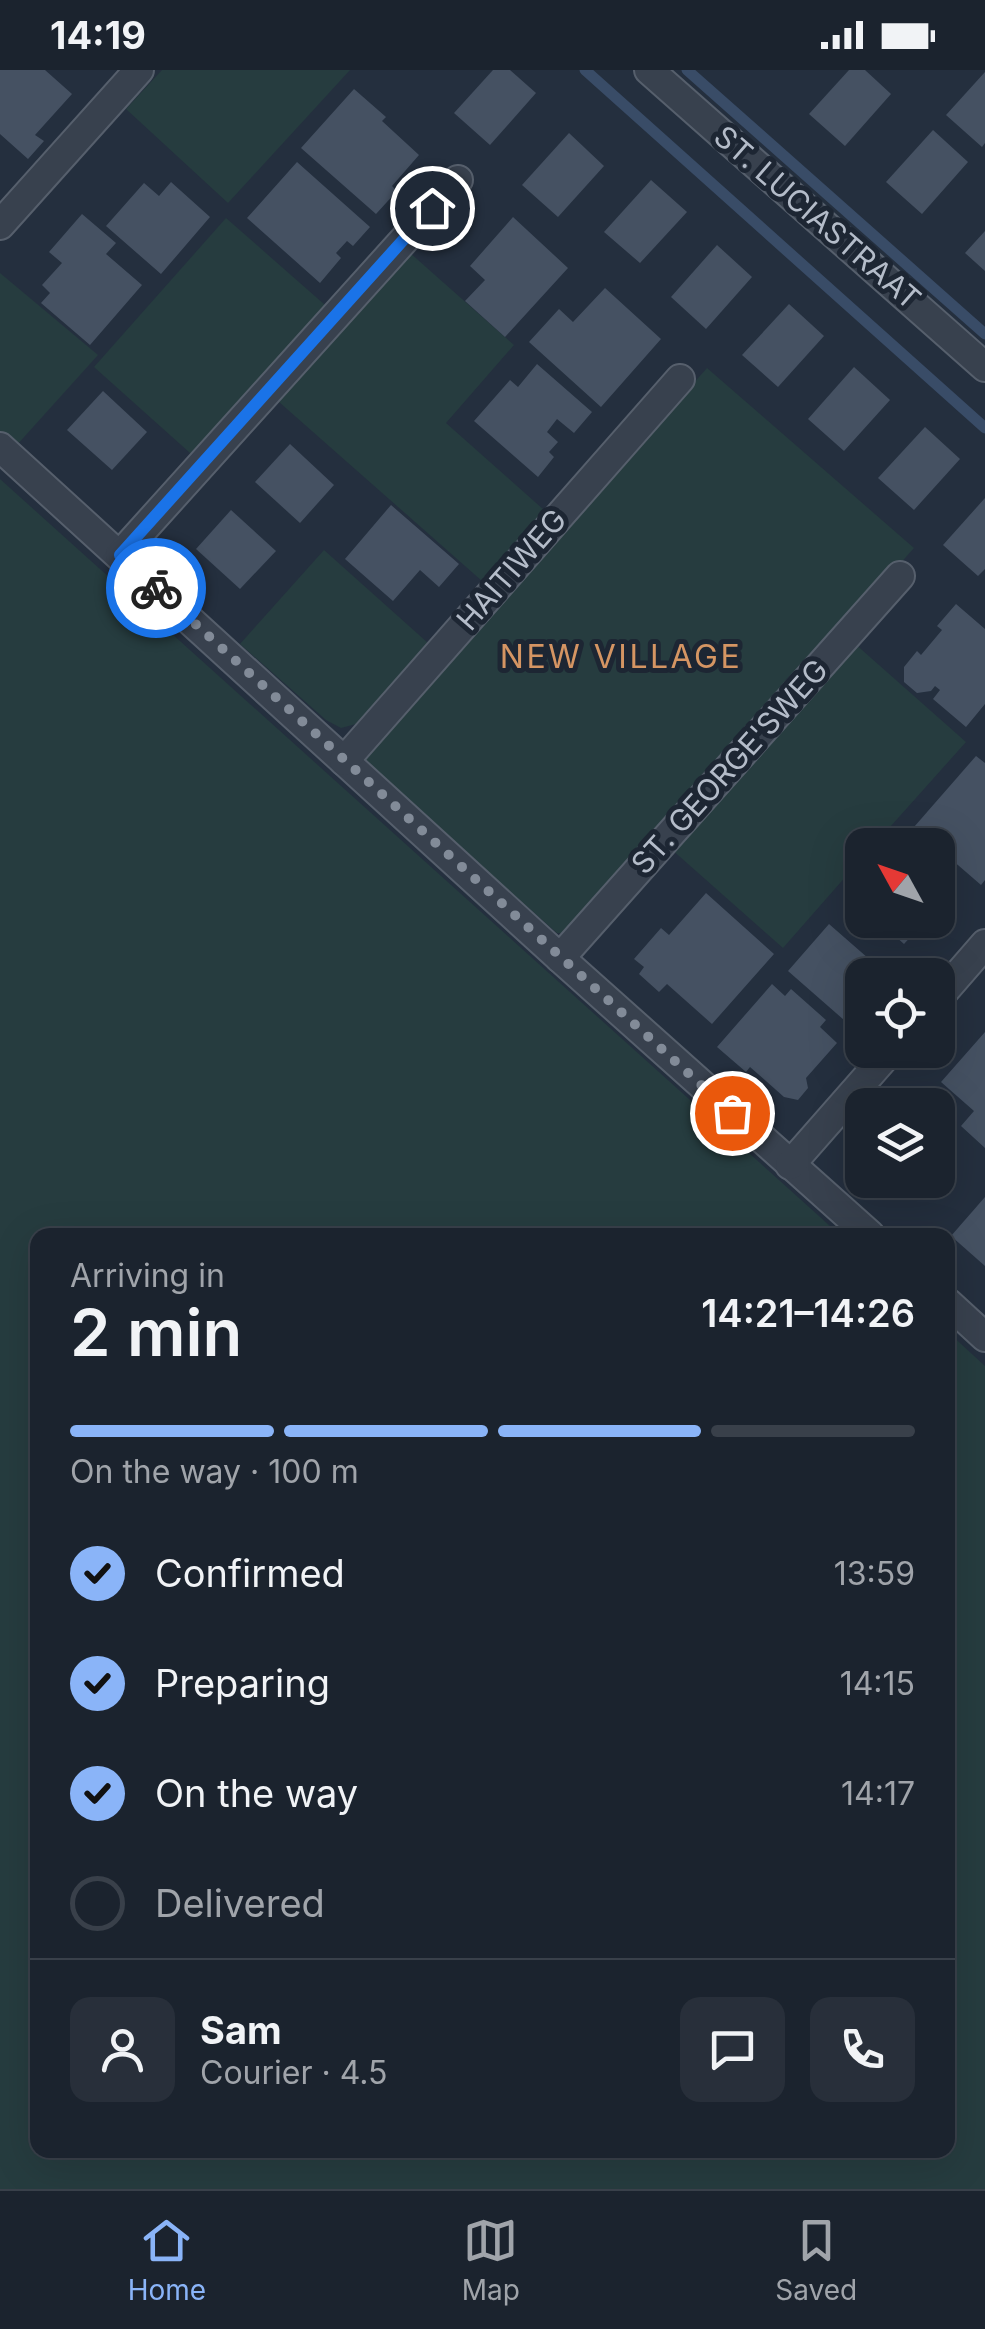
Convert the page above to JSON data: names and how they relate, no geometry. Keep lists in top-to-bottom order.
{
  "streets": {
    "street": ["ST. LUCIASTRAAT", "HAITIWEG", "ST. GEORGE'SWEG"]
  },
  "districts": ["NEW VILLAGE"],
  "north": "top left",
  "page": {
    "status": "14:19",
    "heading": ["2 min", "Arriving in", "14:21–14:26"],
    "panel": ["Sam", "Courier · 4.5"],
    "bar": "On the way · 100 m",
    "list": [
      ["Confirmed", "13:59"],
      ["Preparing", "14:15"],
      ["On the way", "14:17"],
      "Delivered"
    ],
    "tabs": ["Home", "Map", "Saved"]
  }
}
